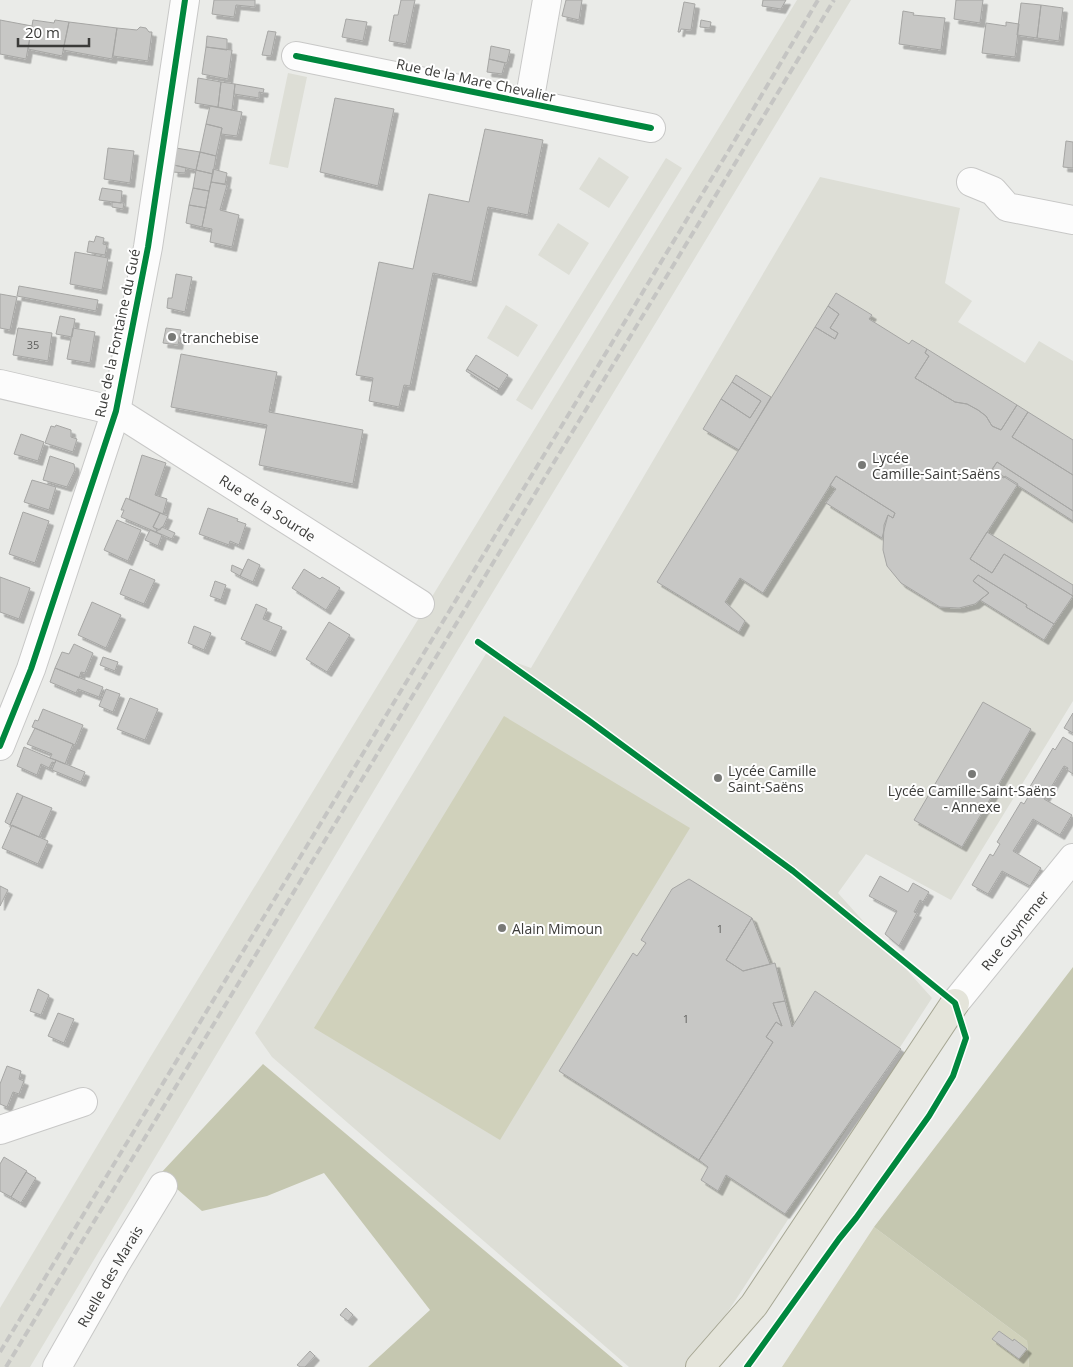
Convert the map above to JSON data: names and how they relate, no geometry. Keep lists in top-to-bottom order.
{
  "streets": {
    "street": [
      "Rue de la Mare Chevalier",
      "Rue de la Fontaine du Gué",
      "Rue de la Sourde",
      "Rue Guynemer",
      "Ruelle des Marais"
    ]
  },
  "crossings": [
    ["Rue de la Fontaine du Gué", "Rue de la Sourde"]
  ],
  "places": [
    "tranchebise",
    "Lycée Camille-Saint-Saëns",
    "Lycée Camille-Saint-Saëns - Annexe",
    "Lycée Camille Saint-Saëns",
    "Alain Mimoun"
  ],
  "house_numbers": ["35", "1", "1"],
  "scale_bar": "20 m"
}
